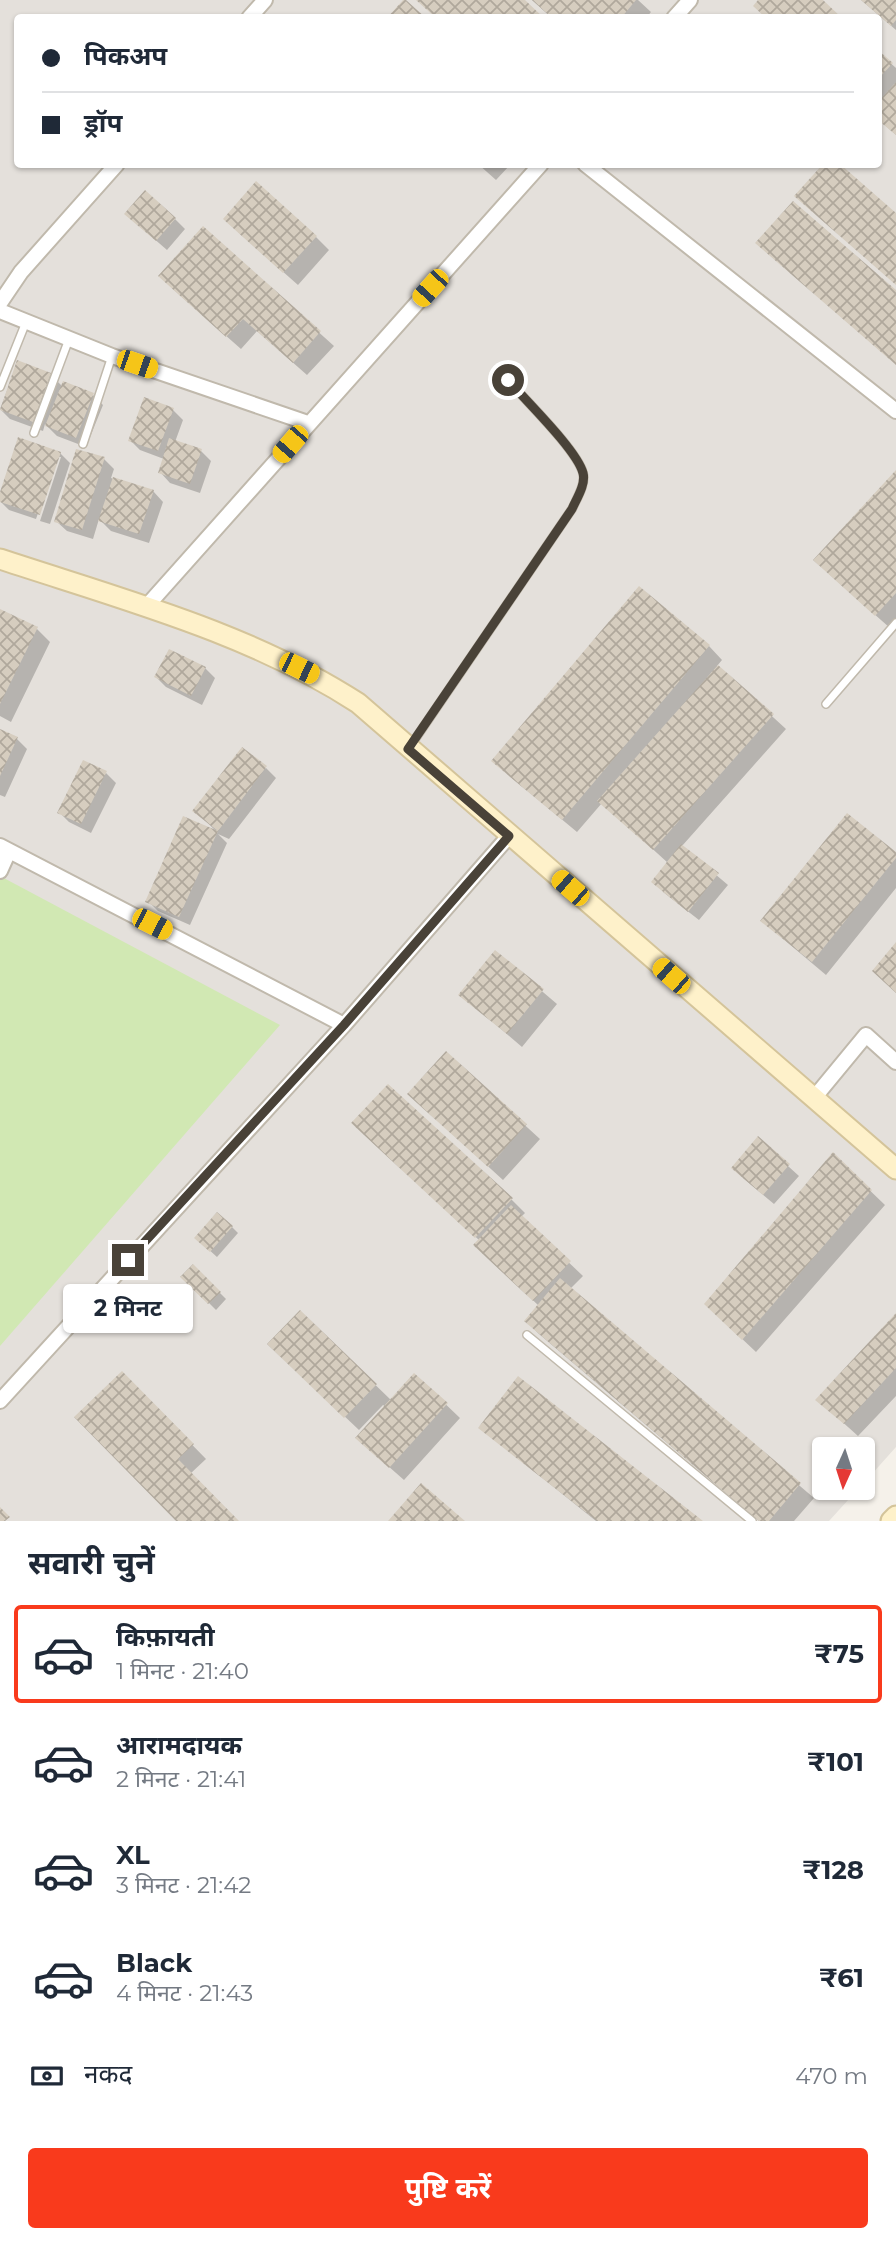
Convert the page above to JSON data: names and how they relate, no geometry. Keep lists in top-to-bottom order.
{
  "north": "bottom",
  "page": {
    "banner": ["पिकअप", "ड्रॉप"],
    "bubble": "2 मिनट",
    "heading": "सवारी चुनें",
    "list": [
      {
        "name": "किफ़ायती",
        "note": "1 मिनट · 21:40",
        "value": "₹75"
      },
      {
        "name": "आरामदायक",
        "note": "2 मिनट · 21:41",
        "value": "₹101"
      },
      {
        "name": "XL",
        "note": "3 मिनट · 21:42",
        "value": "₹128"
      },
      {
        "name": "Black",
        "note": "4 मिनट · 21:43",
        "value": "₹61"
      }
    ],
    "pay": ["नकद", "470 m"],
    "buttons": "पुष्टि करें"
  }
}
